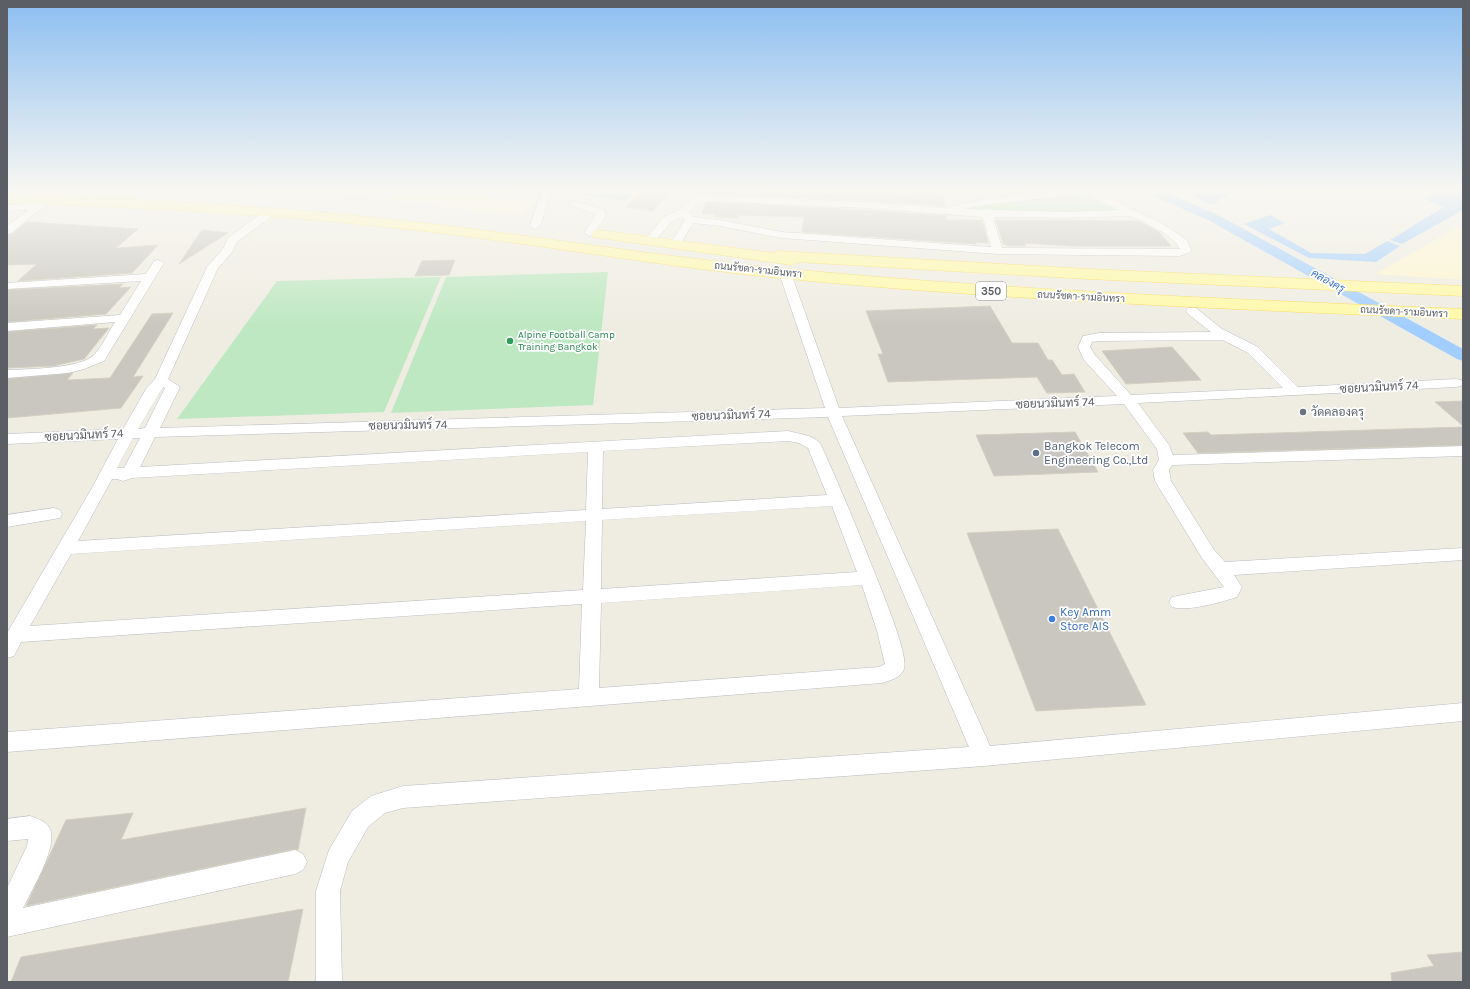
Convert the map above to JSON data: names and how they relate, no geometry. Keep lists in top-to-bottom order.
{
  "streets": {
    "main road": ["ถนนรัชดา-รามอินทรา", "350"],
    "street": ["ซอยนวมินทร์ 74"]
  },
  "water": ["คลองครุ"],
  "places": [
    "Alpine Football Camp Training Bangkok",
    "วัดคลองครุ",
    "Bangkok Telecom Engineering Co.,Ltd",
    "Key Amm Store AIS"
  ]
}
